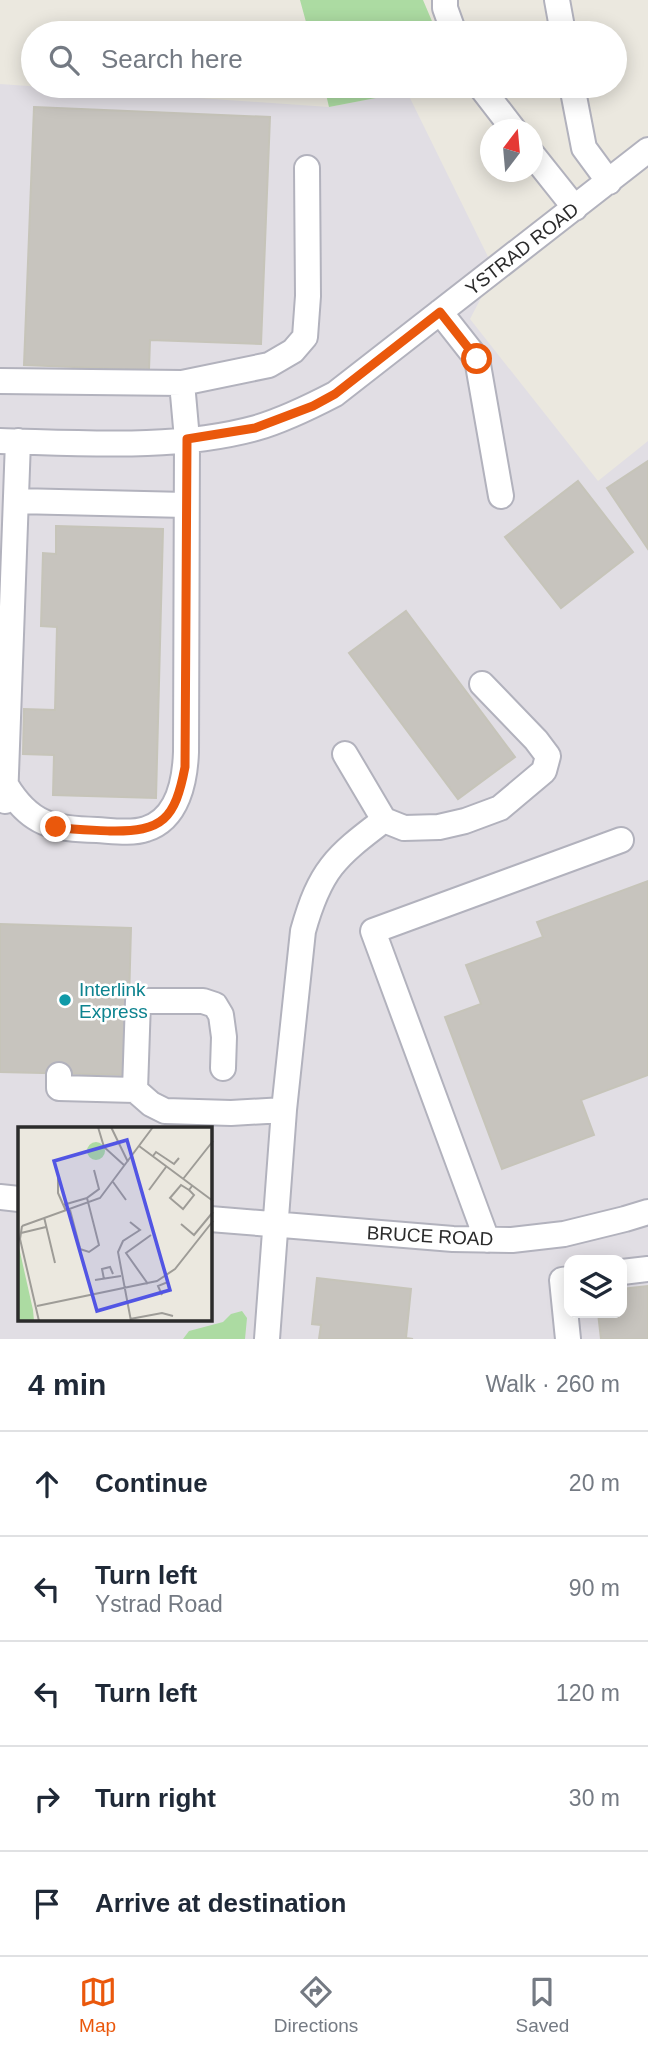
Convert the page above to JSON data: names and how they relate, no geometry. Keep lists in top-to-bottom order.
{
  "streets": {
    "street": ["YSTRAD ROAD", "BRUCE ROAD"]
  },
  "places": ["Interlink Express"],
  "north": "top",
  "page": {
    "search": "Search here",
    "heading": ["4 min", "Walk · 260 m"],
    "list": [
      ["Continue", "20 m"],
      ["Turn left", "Ystrad Road", "90 m"],
      ["Turn left", "120 m"],
      ["Turn right", "30 m"],
      "Arrive at destination"
    ],
    "nav": ["Map", "Directions", "Saved"]
  }
}
